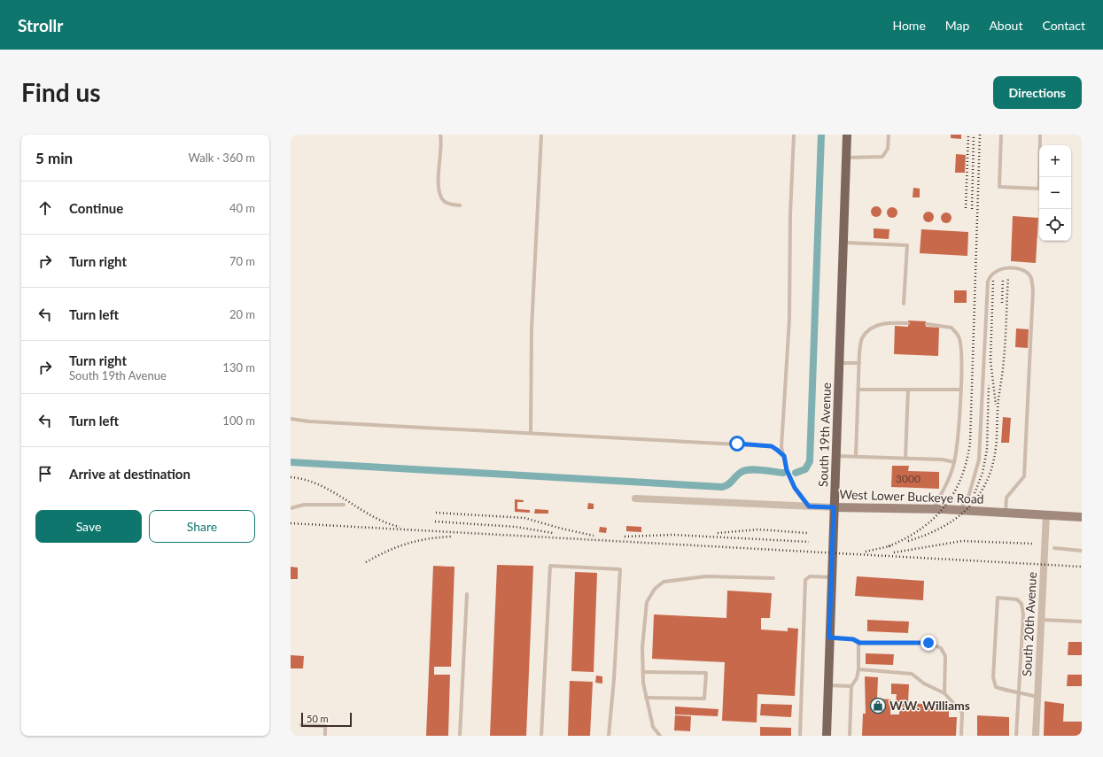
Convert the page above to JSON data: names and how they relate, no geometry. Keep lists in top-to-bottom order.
{
  "streets": {
    "main road": ["South 19th Avenue", "West Lower Buckeye Road"],
    "street": ["South 20th Avenue"]
  },
  "crossings": [
    ["South 19th Avenue", "West Lower Buckeye Road"],
    ["West Lower Buckeye Road", "South 20th Avenue"]
  ],
  "places": {
    "shop": ["W.W. Williams"]
  },
  "house_numbers": ["3000"],
  "scale_bar": "50 m",
  "page": {
    "header": "Strollr",
    "nav": [
      "Home",
      "Map",
      "About",
      "Contact"
    ],
    "buttons": [
      "Directions",
      ["Save", "Share"]
    ],
    "title": "Find us",
    "heading": ["5 min", "Walk · 360 m"],
    "map_buttons": ["+", "−"],
    "list": [
      ["Continue", "40 m"],
      ["Turn right", "70 m"],
      ["Turn left", "20 m"],
      ["Turn right", "South 19th Avenue", "130 m"],
      ["Turn left", "100 m"],
      "Arrive at destination"
    ],
    "scale": "50 m"
  }
}
